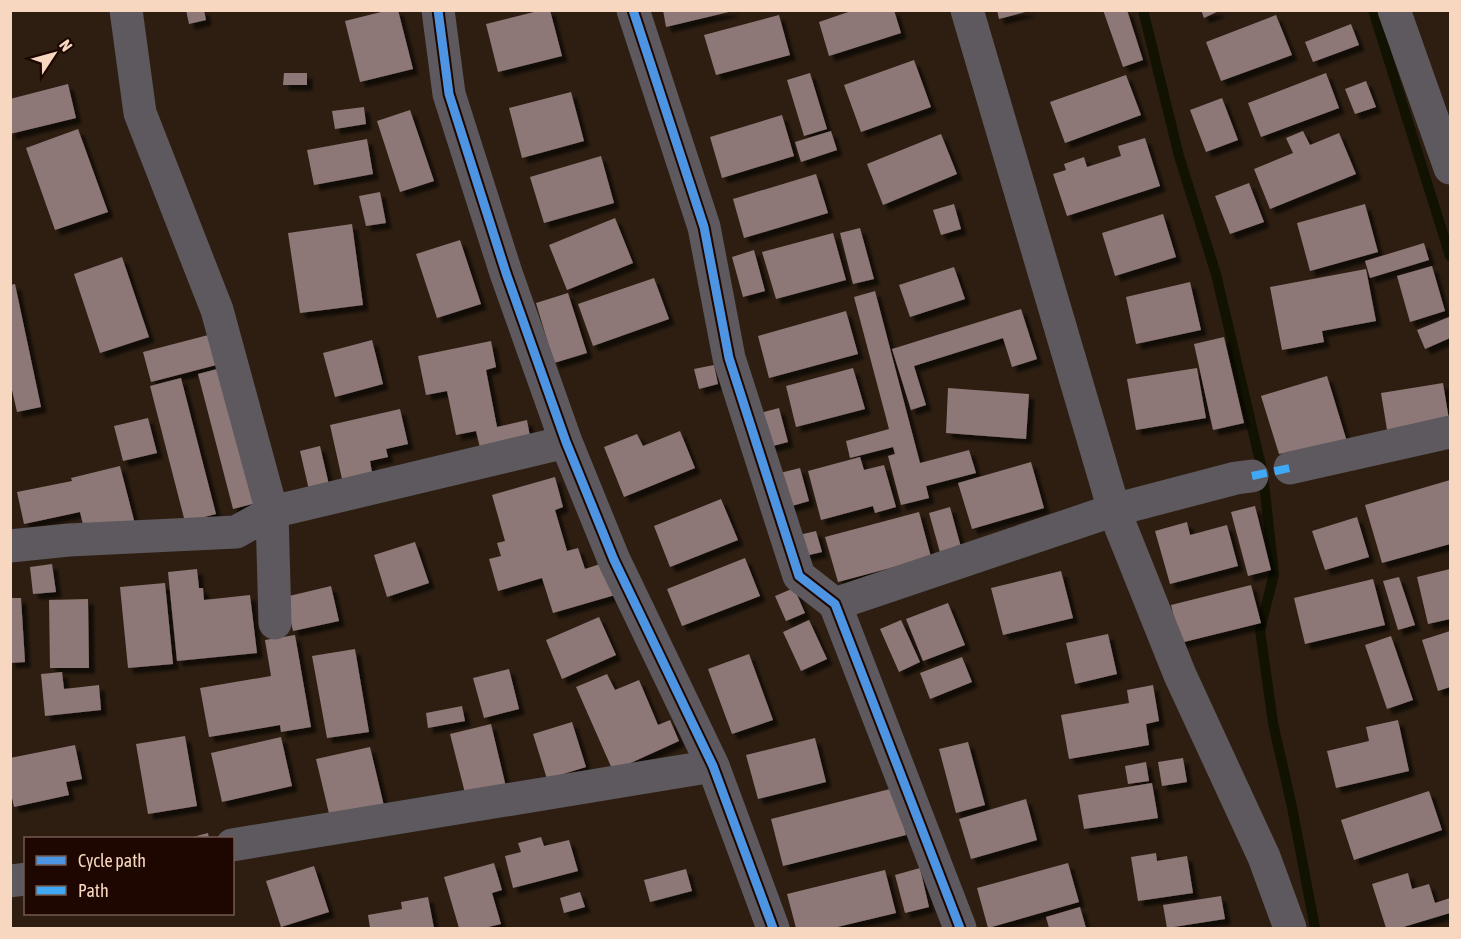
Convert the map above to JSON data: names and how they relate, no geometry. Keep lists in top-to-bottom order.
{
  "legend": ["Cycle path", "Path"],
  "north": "top right"
}
